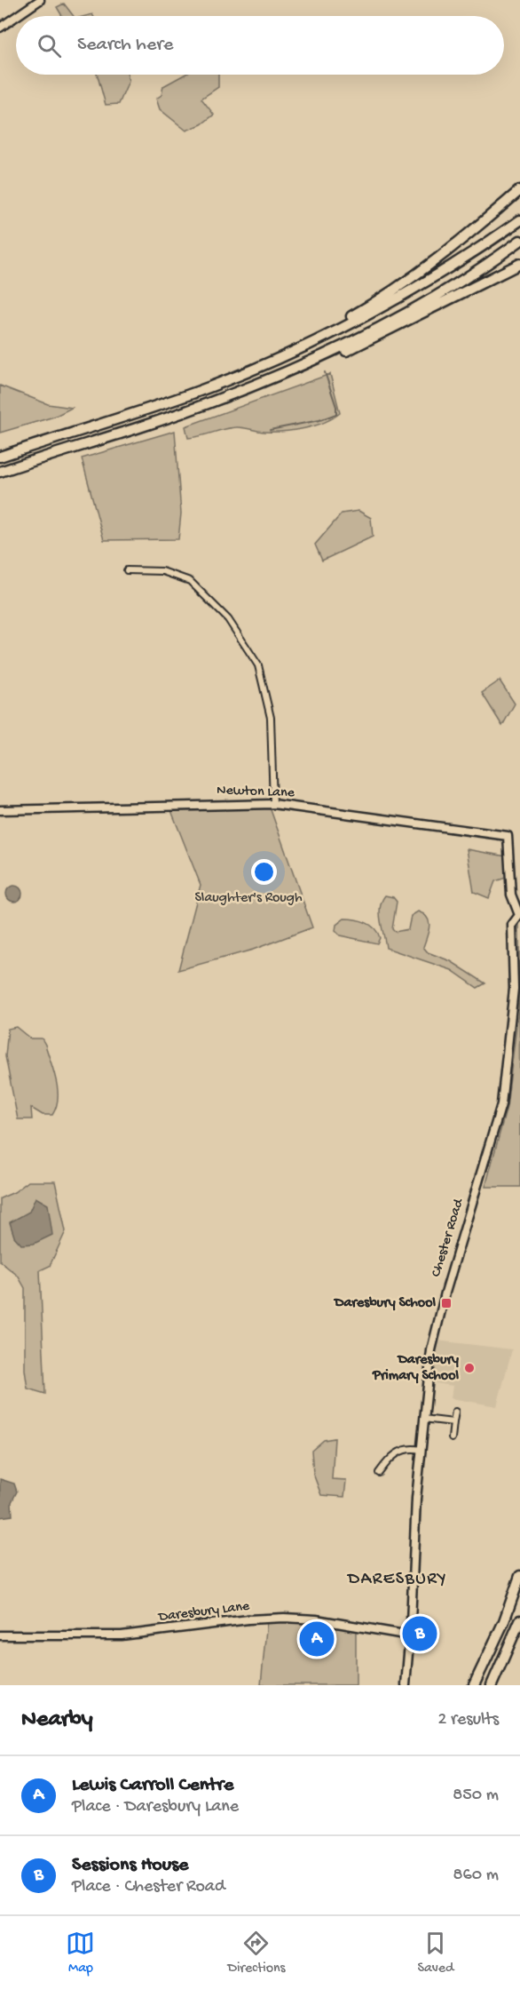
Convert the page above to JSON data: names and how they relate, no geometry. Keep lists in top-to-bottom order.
{
  "streets": {
    "street": ["Newton Lane", "Chester Road", "Daresbury Lane"]
  },
  "crossings": [
    ["Newton Lane", "Chester Road"],
    ["Chester Road", "Daresbury Lane"]
  ],
  "districts": ["DARESBURY"],
  "parks": ["Slaughter's Rough"],
  "places": {
    "transit": ["Daresbury School"],
    "other": ["Daresbury Primary School"]
  },
  "page": {
    "search": "Search here",
    "pins": ["B", "A"],
    "heading": ["Nearby", "2 results"],
    "list": [
      {
        "mark": "A",
        "name": "Lewis Carroll Centre",
        "note": "Place · Daresbury Lane",
        "value": "850 m"
      },
      {
        "mark": "B",
        "name": "Sessions House",
        "note": "Place · Chester Road",
        "value": "860 m"
      }
    ],
    "nav": ["Map", "Directions", "Saved"]
  }
}
